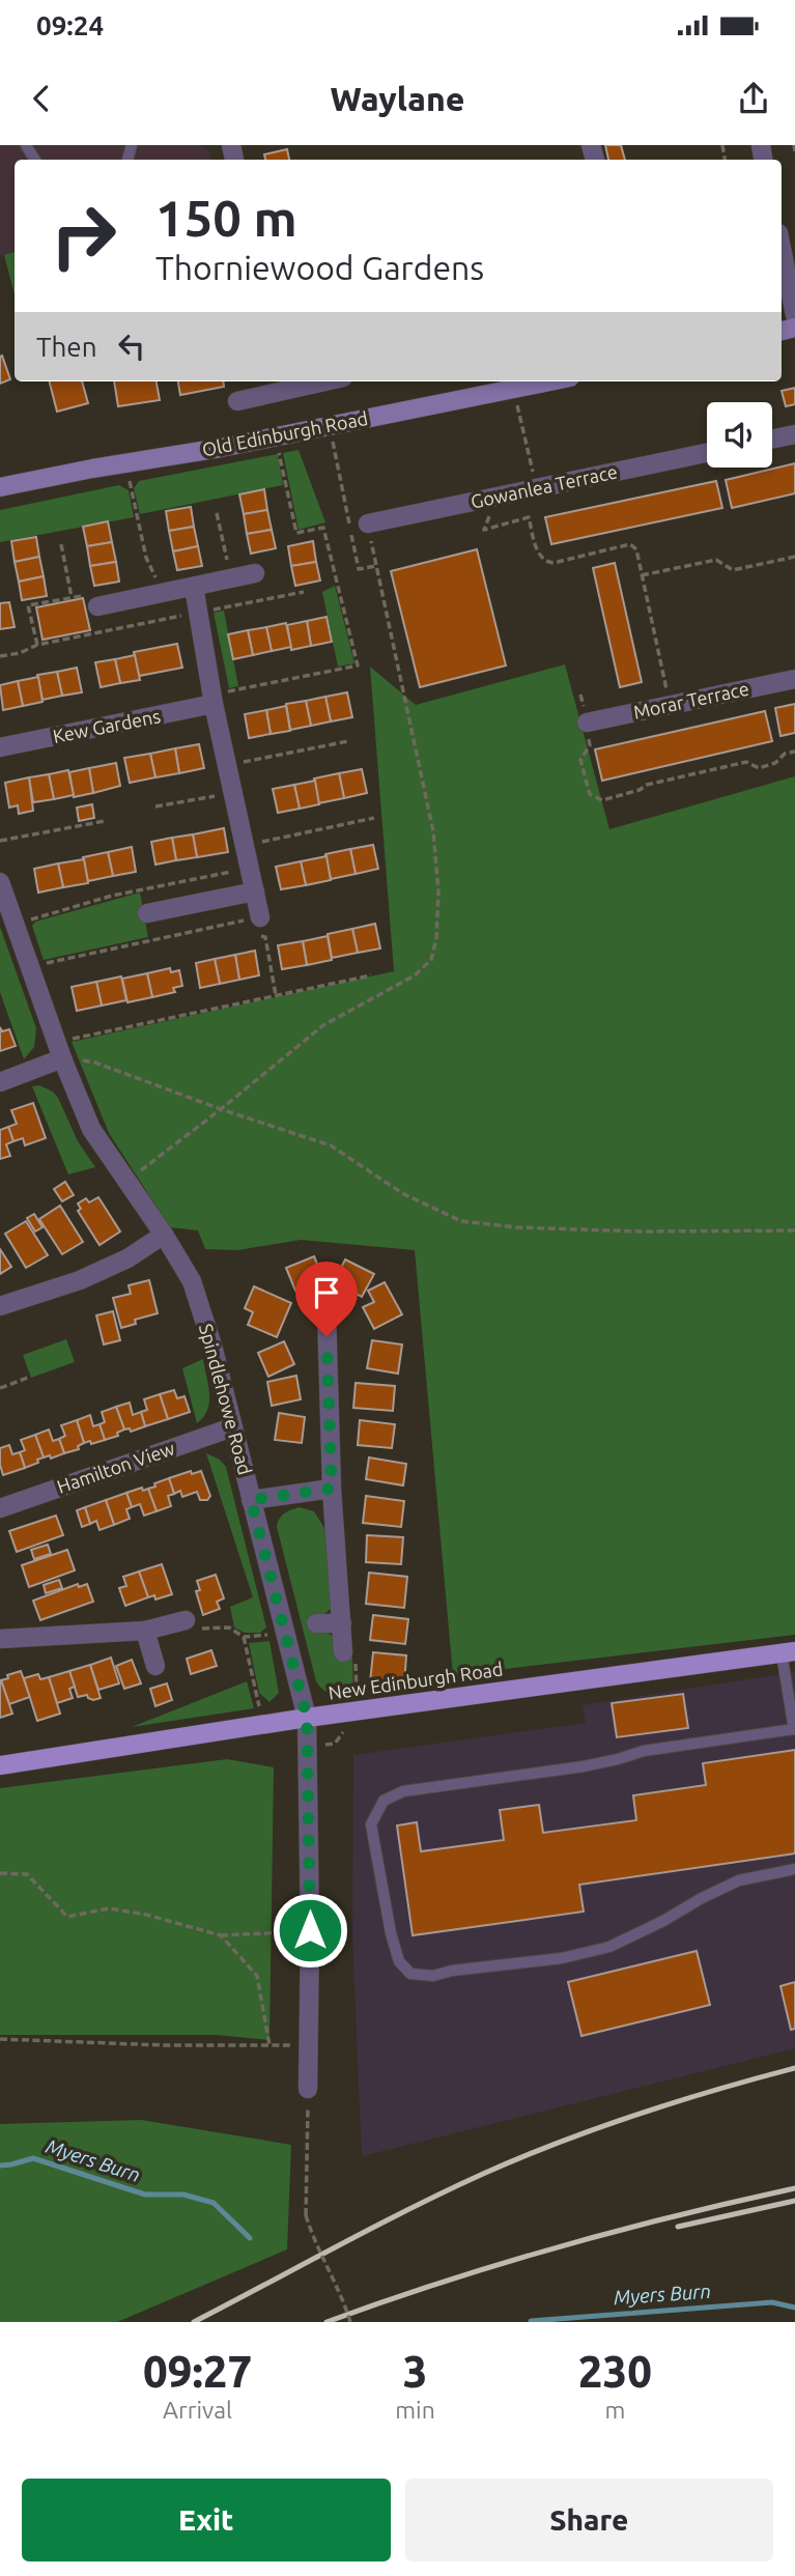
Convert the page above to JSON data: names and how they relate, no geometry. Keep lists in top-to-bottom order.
{
  "streets": {
    "main road": ["Old Edinburgh Road", "New Edinburgh Road"],
    "street": [
      "Gowanlea Terrace",
      "Morar Terrace",
      "Kew Gardens",
      "Spindlehowe Road",
      "Hamilton View"
    ]
  },
  "crossings": [
    ["Spindlehowe Road", "Hamilton View"],
    ["Spindlehowe Road", "New Edinburgh Road"]
  ],
  "water": ["Myers Burn"],
  "page": {
    "status": "09:24",
    "header": "Waylane",
    "turn": ["150 m", "Thorniewood Gardens"],
    "then": "Then",
    "eta": [
      "09:27",
      "Arrival",
      "3",
      "min",
      "230",
      "m"
    ],
    "buttons": ["Exit", "Share"]
  }
}
